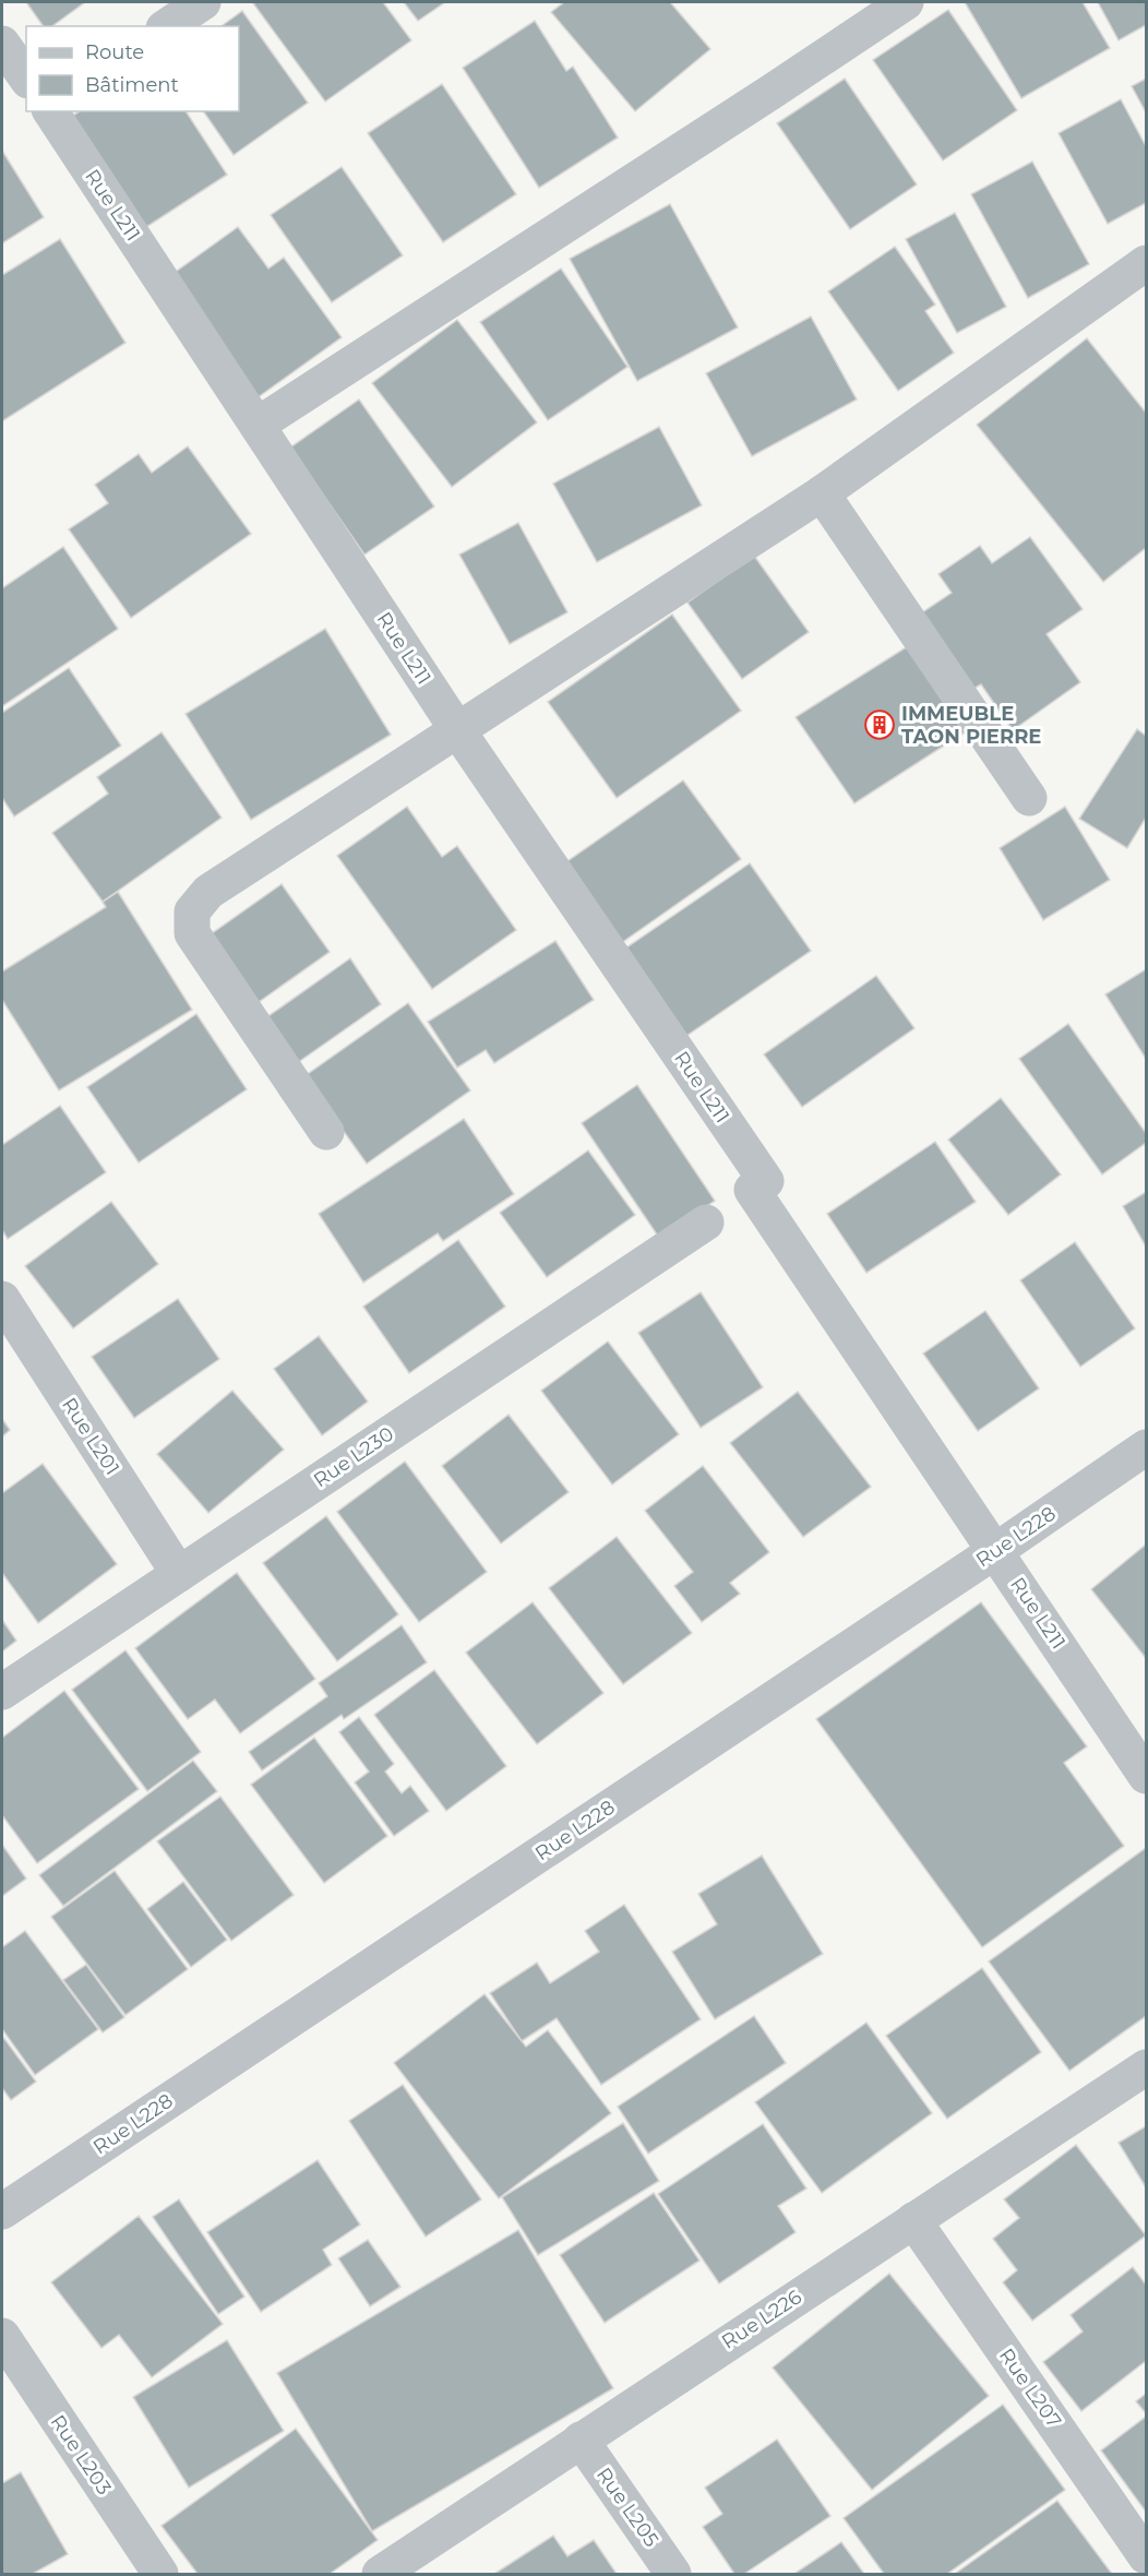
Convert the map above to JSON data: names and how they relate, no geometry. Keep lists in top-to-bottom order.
{
  "streets": {
    "street": [
      "Rue L211",
      "Rue L201",
      "Rue L230",
      "Rue L228",
      "Rue L226",
      "Rue L207",
      "Rue L203",
      "Rue L205"
    ]
  },
  "crossings": [
    ["Rue L211", "Rue L228"],
    ["Rue L201", "Rue L230"],
    ["Rue L226", "Rue L207"],
    ["Rue L226", "Rue L205"]
  ],
  "places": {
    "building": ["IMMEUBLE TAON PIERRE"]
  },
  "legend": ["Route", "Bâtiment"]
}
